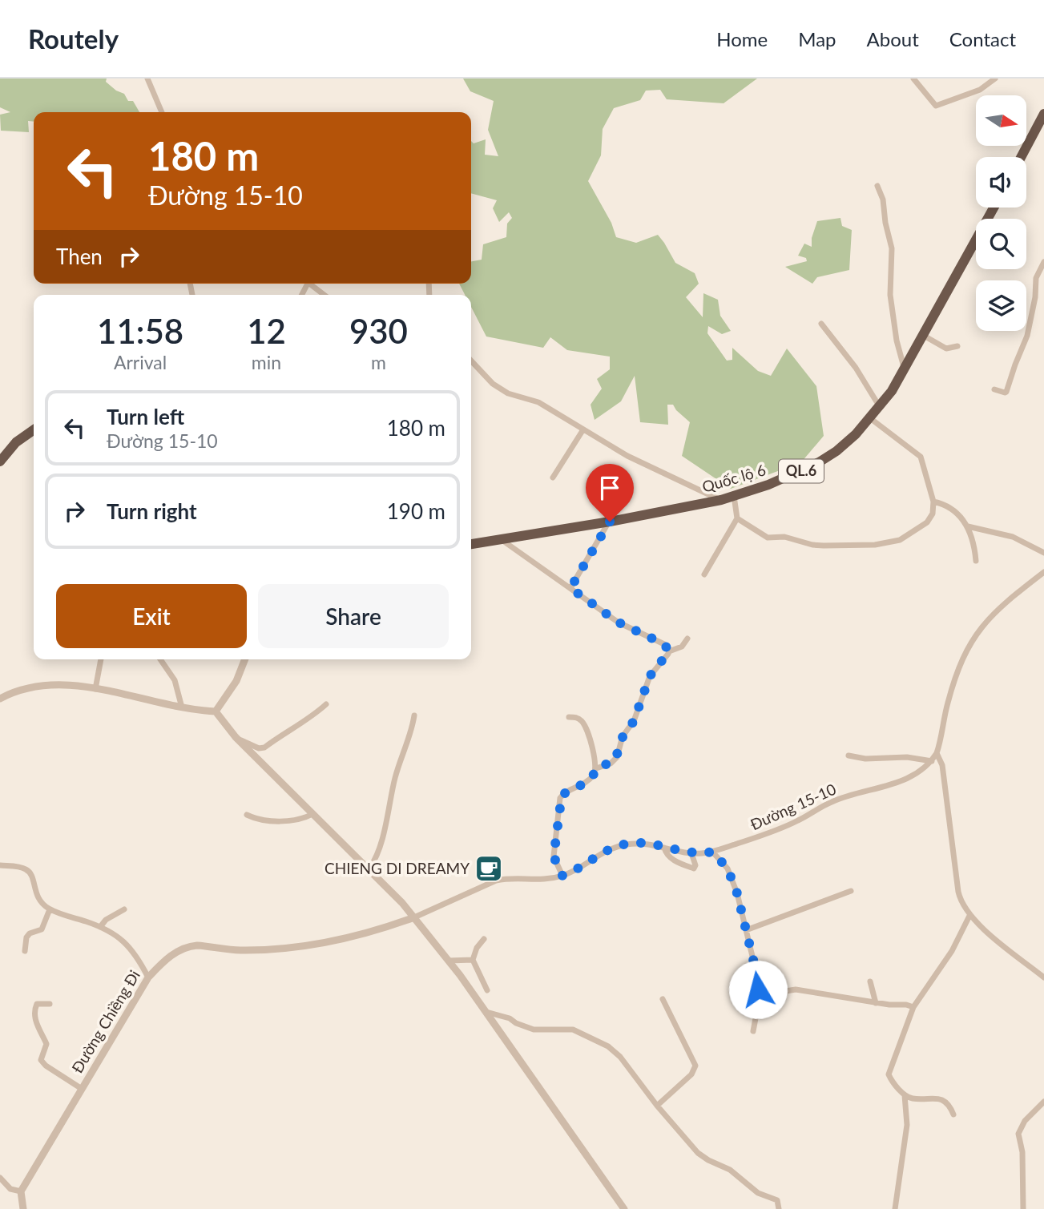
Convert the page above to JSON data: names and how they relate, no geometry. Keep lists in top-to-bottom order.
{
  "streets": {
    "highway": ["QL.6", "Quốc lộ 6"],
    "street": ["Đường 15-10", "Đường Chiềng Đi"]
  },
  "crossings": [
    ["Đường 15-10", "Đường Chiềng Đi"]
  ],
  "places": {
    "cafe": ["CHIENG DI DREAMY"]
  },
  "north": "right",
  "page": {
    "header": "Routely",
    "nav": [
      "Home",
      "Map",
      "About",
      "Contact"
    ],
    "turn": ["180 m", "Đường 15-10"],
    "then": "Then",
    "eta": [
      "11:58",
      "Arrival",
      "12",
      "min",
      "930",
      "m"
    ],
    "list": [
      {
        "name": "Turn left",
        "note": "Đường 15-10",
        "value": "180 m"
      },
      {
        "name": "Turn right",
        "value": "190 m"
      }
    ],
    "buttons": ["Exit", "Share"]
  }
}
